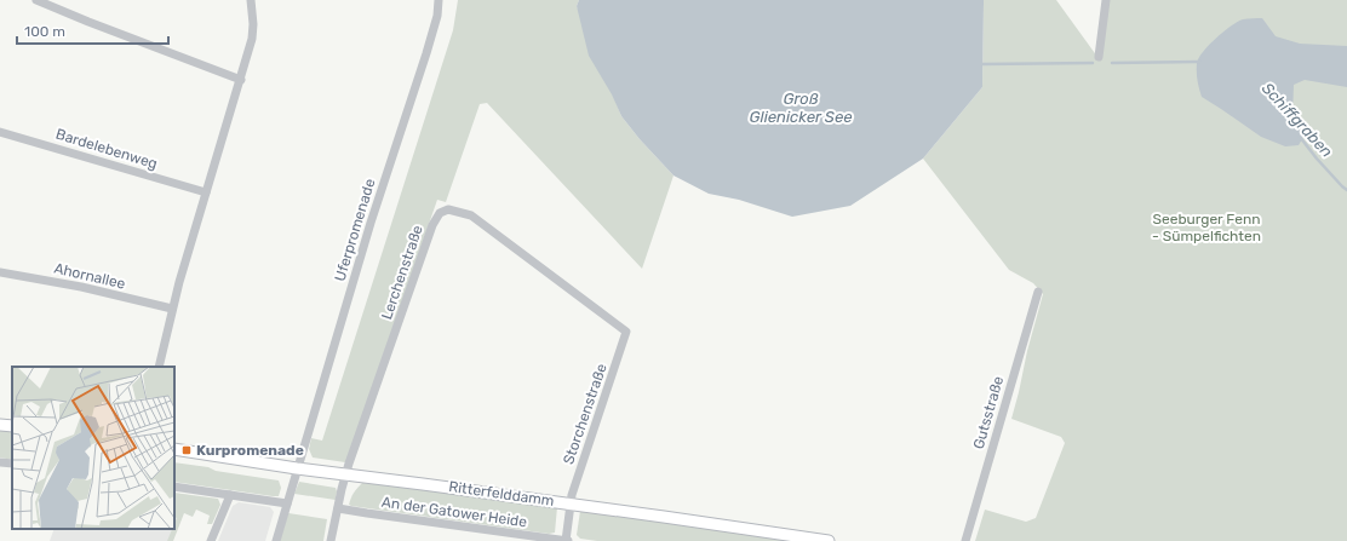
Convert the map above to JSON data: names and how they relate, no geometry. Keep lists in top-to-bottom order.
{
  "streets": {
    "main road": ["Ritterfelddamm"],
    "street": [
      "Bardelebenweg",
      "Uferpromenade",
      "Lerchenstraße",
      "Ahornallee",
      "Gutsstraße",
      "Storchenstraße",
      "An der Gatower Heide"
    ]
  },
  "crossings": [
    ["Uferpromenade", "Ritterfelddamm"],
    ["Lerchenstraße", "Storchenstraße"],
    ["Lerchenstraße", "Ritterfelddamm"],
    ["Lerchenstraße", "An der Gatower Heide"],
    ["Storchenstraße", "Ritterfelddamm"],
    ["Storchenstraße", "An der Gatower Heide"]
  ],
  "water": ["Groß Glienicker See", "Schiffgraben"],
  "parks": ["Seeburger Fenn - Sümpelfichten"],
  "places": {
    "transit": ["Kurpromenade"]
  },
  "scale_bar": "100 m"
}
